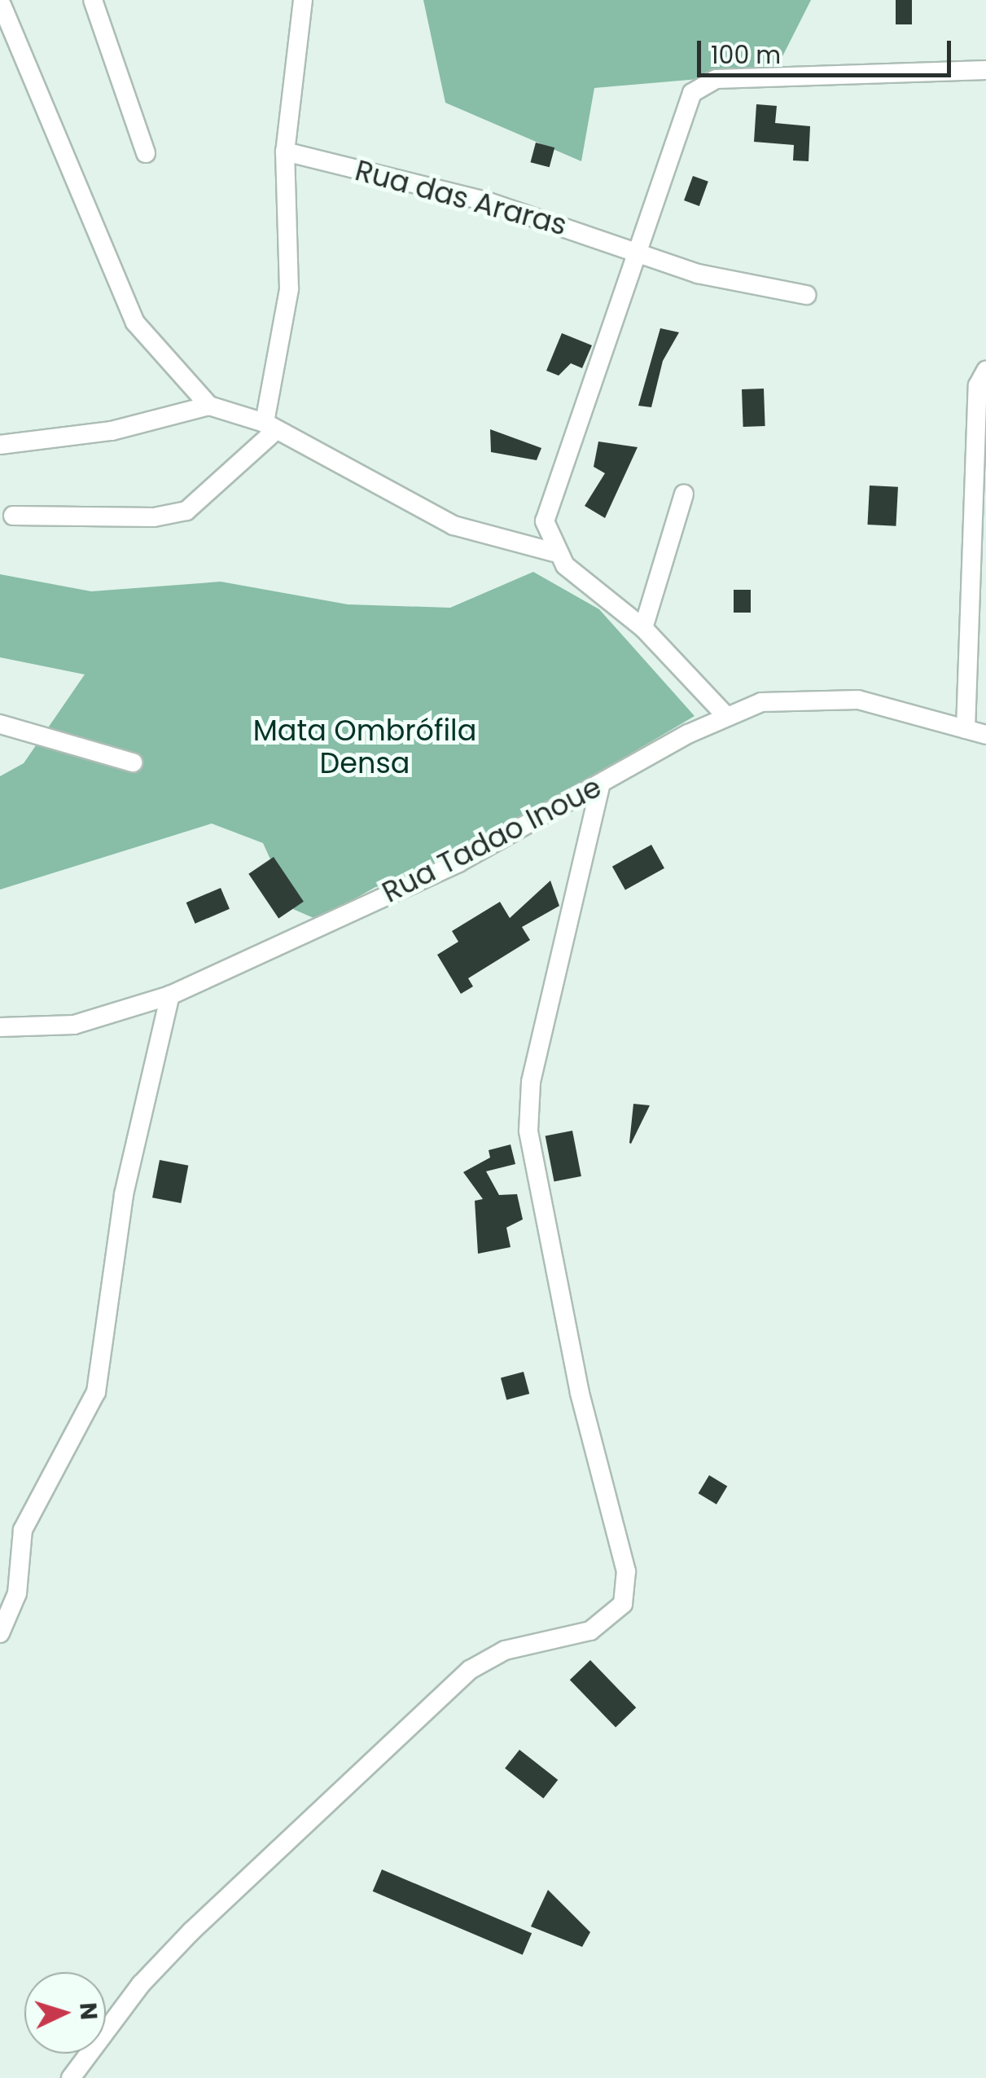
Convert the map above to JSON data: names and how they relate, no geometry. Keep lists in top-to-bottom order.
{
  "streets": {
    "street": ["Rua das Araras", "Rua Tadao Inoue"]
  },
  "parks": ["Mata Ombrófila Densa"],
  "scale_bar": "100 m",
  "north": "right"
}
